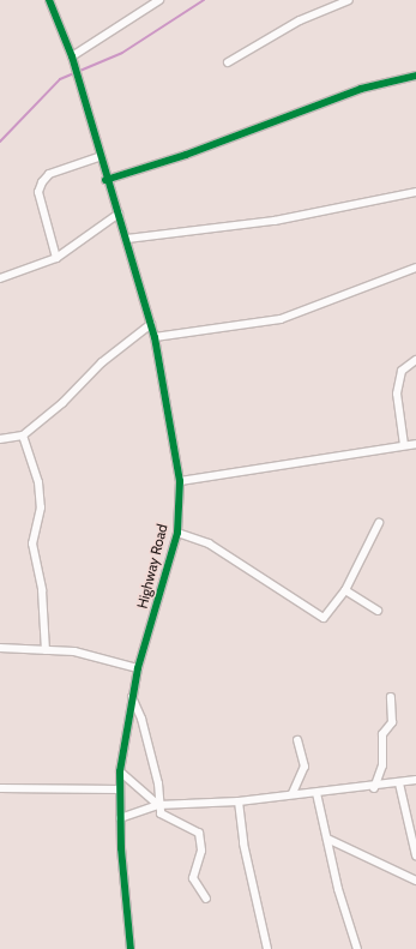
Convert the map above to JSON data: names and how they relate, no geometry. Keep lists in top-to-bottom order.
{
  "streets": {
    "street": ["Highway Road"]
  }
}
